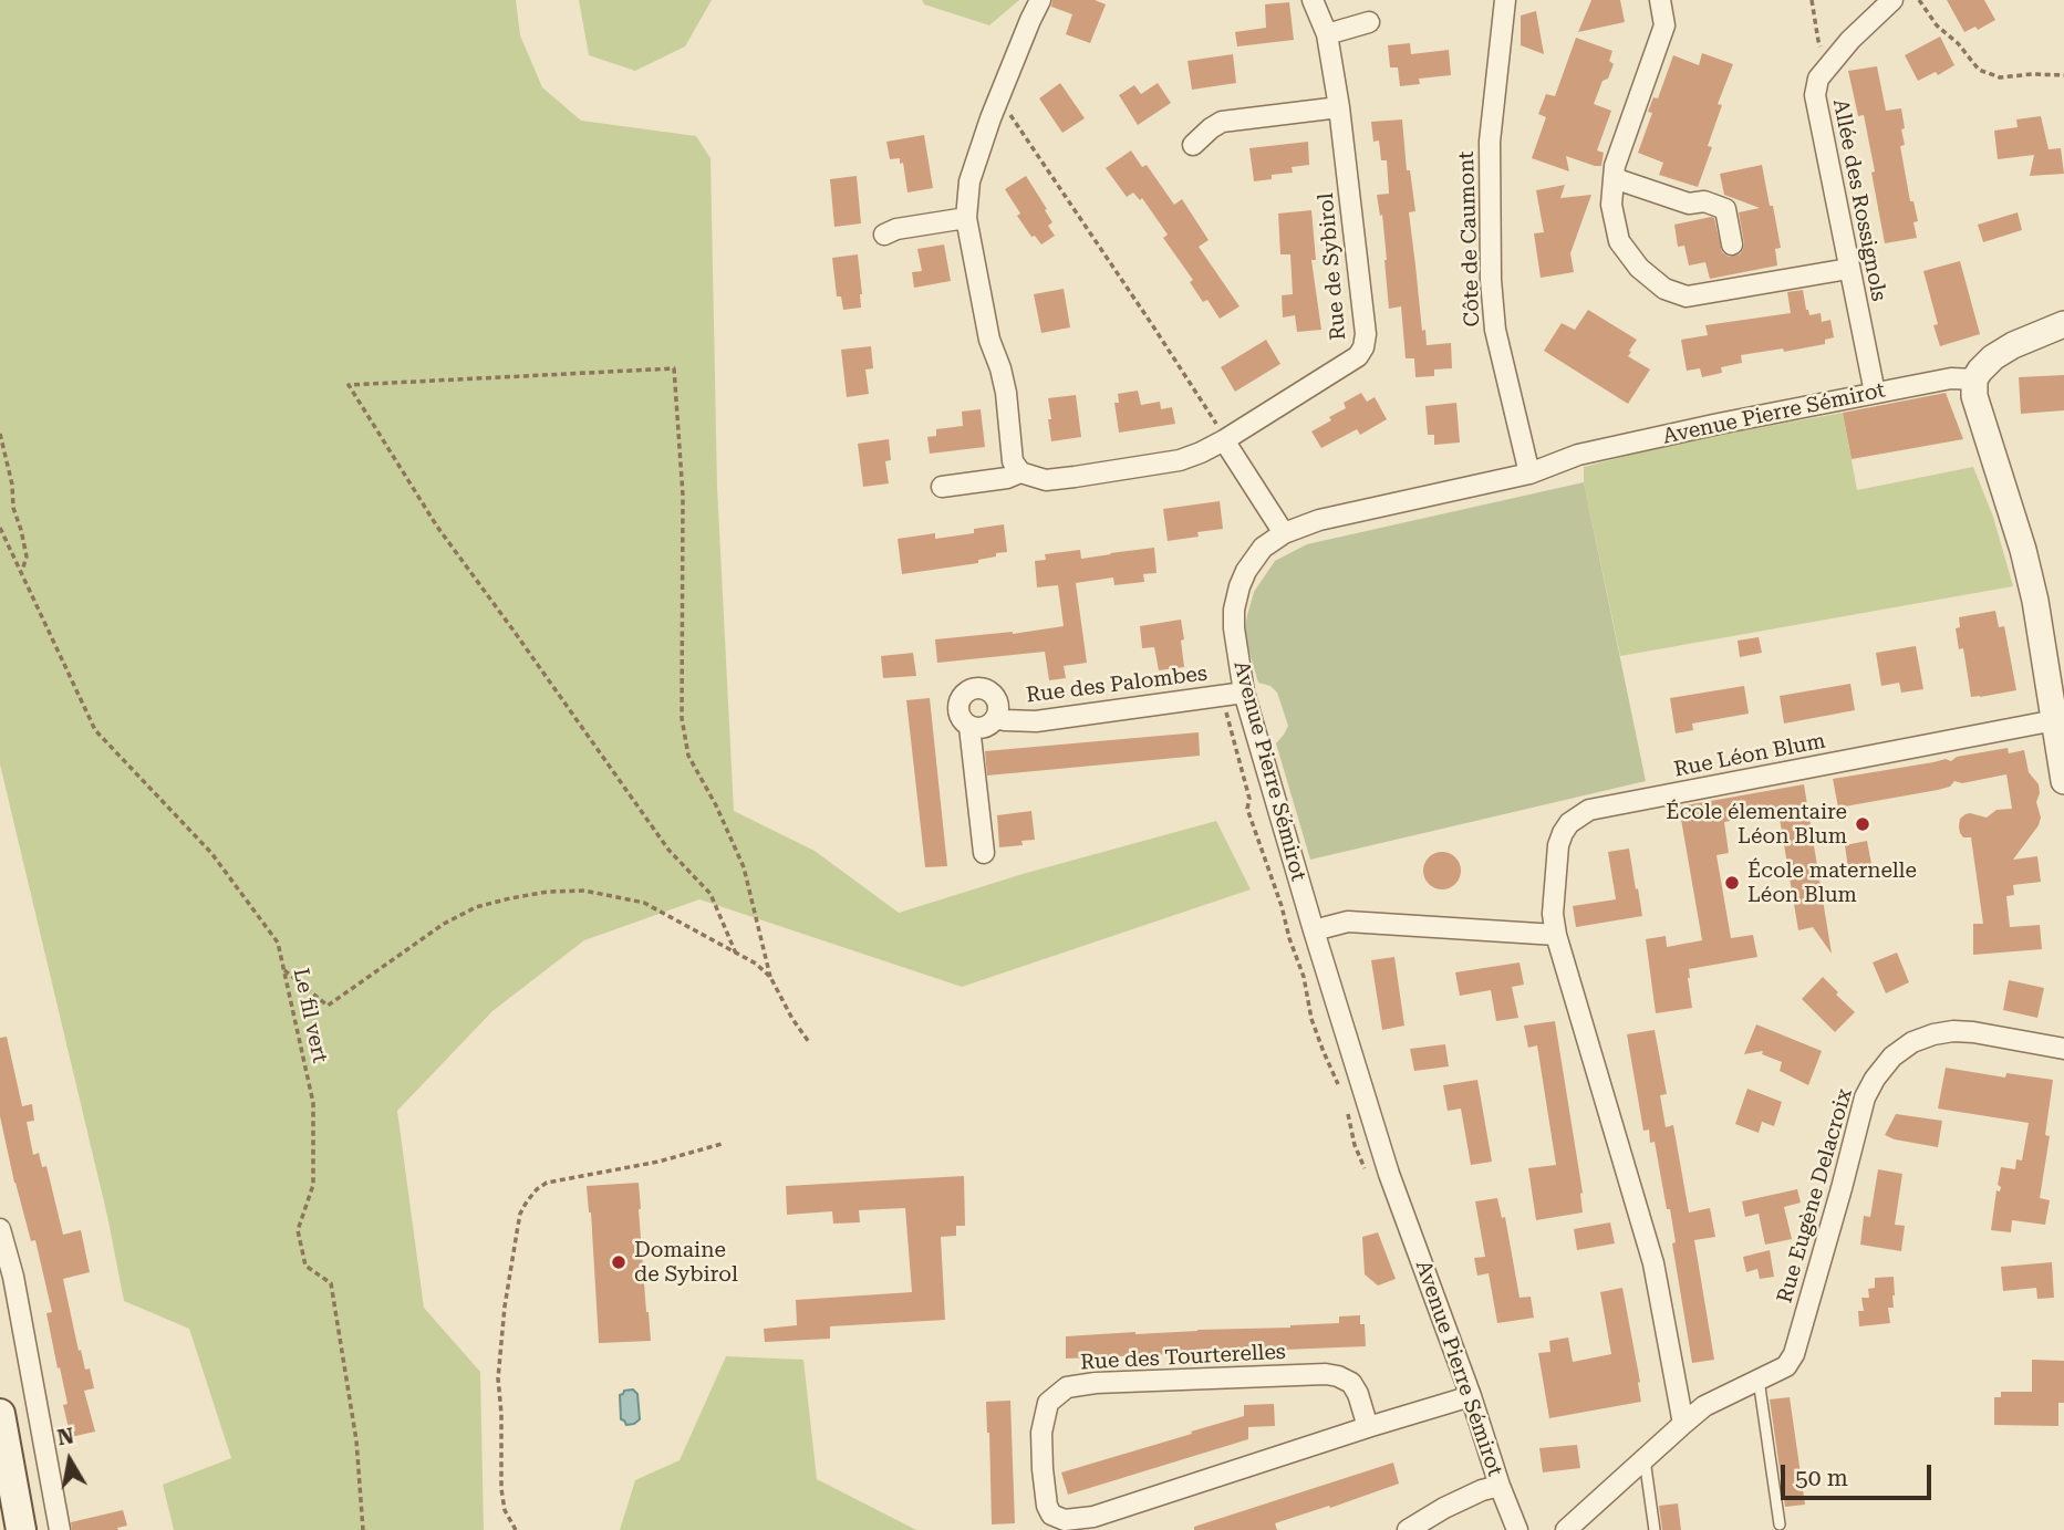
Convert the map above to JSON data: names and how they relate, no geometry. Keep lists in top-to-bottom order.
{
  "streets": {
    "street": [
      "Allée des Rossignols",
      "Côte de Caumont",
      "Rue de Sybirol",
      "Avenue Pierre Sémirot",
      "Rue des Palombes",
      "Rue Léon Blum",
      "Rue Eugène Delacroix",
      "Rue des Tourterelles"
    ],
    "path": ["Le fil vert"]
  },
  "crossings": [
    ["Allée des Rossignols", "Avenue Pierre Sémirot"],
    ["Côte de Caumont", "Avenue Pierre Sémirot"],
    ["Avenue Pierre Sémirot", "Rue des Palombes"],
    ["Avenue Pierre Sémirot", "Rue des Tourterelles"],
    ["Rue Léon Blum", "Rue Eugène Delacroix"]
  ],
  "places": ["École élementaire Léon Blum", "École maternelle Léon Blum", "Domaine de Sybirol"],
  "scale_bar": "50 m",
  "north": "top"
}
